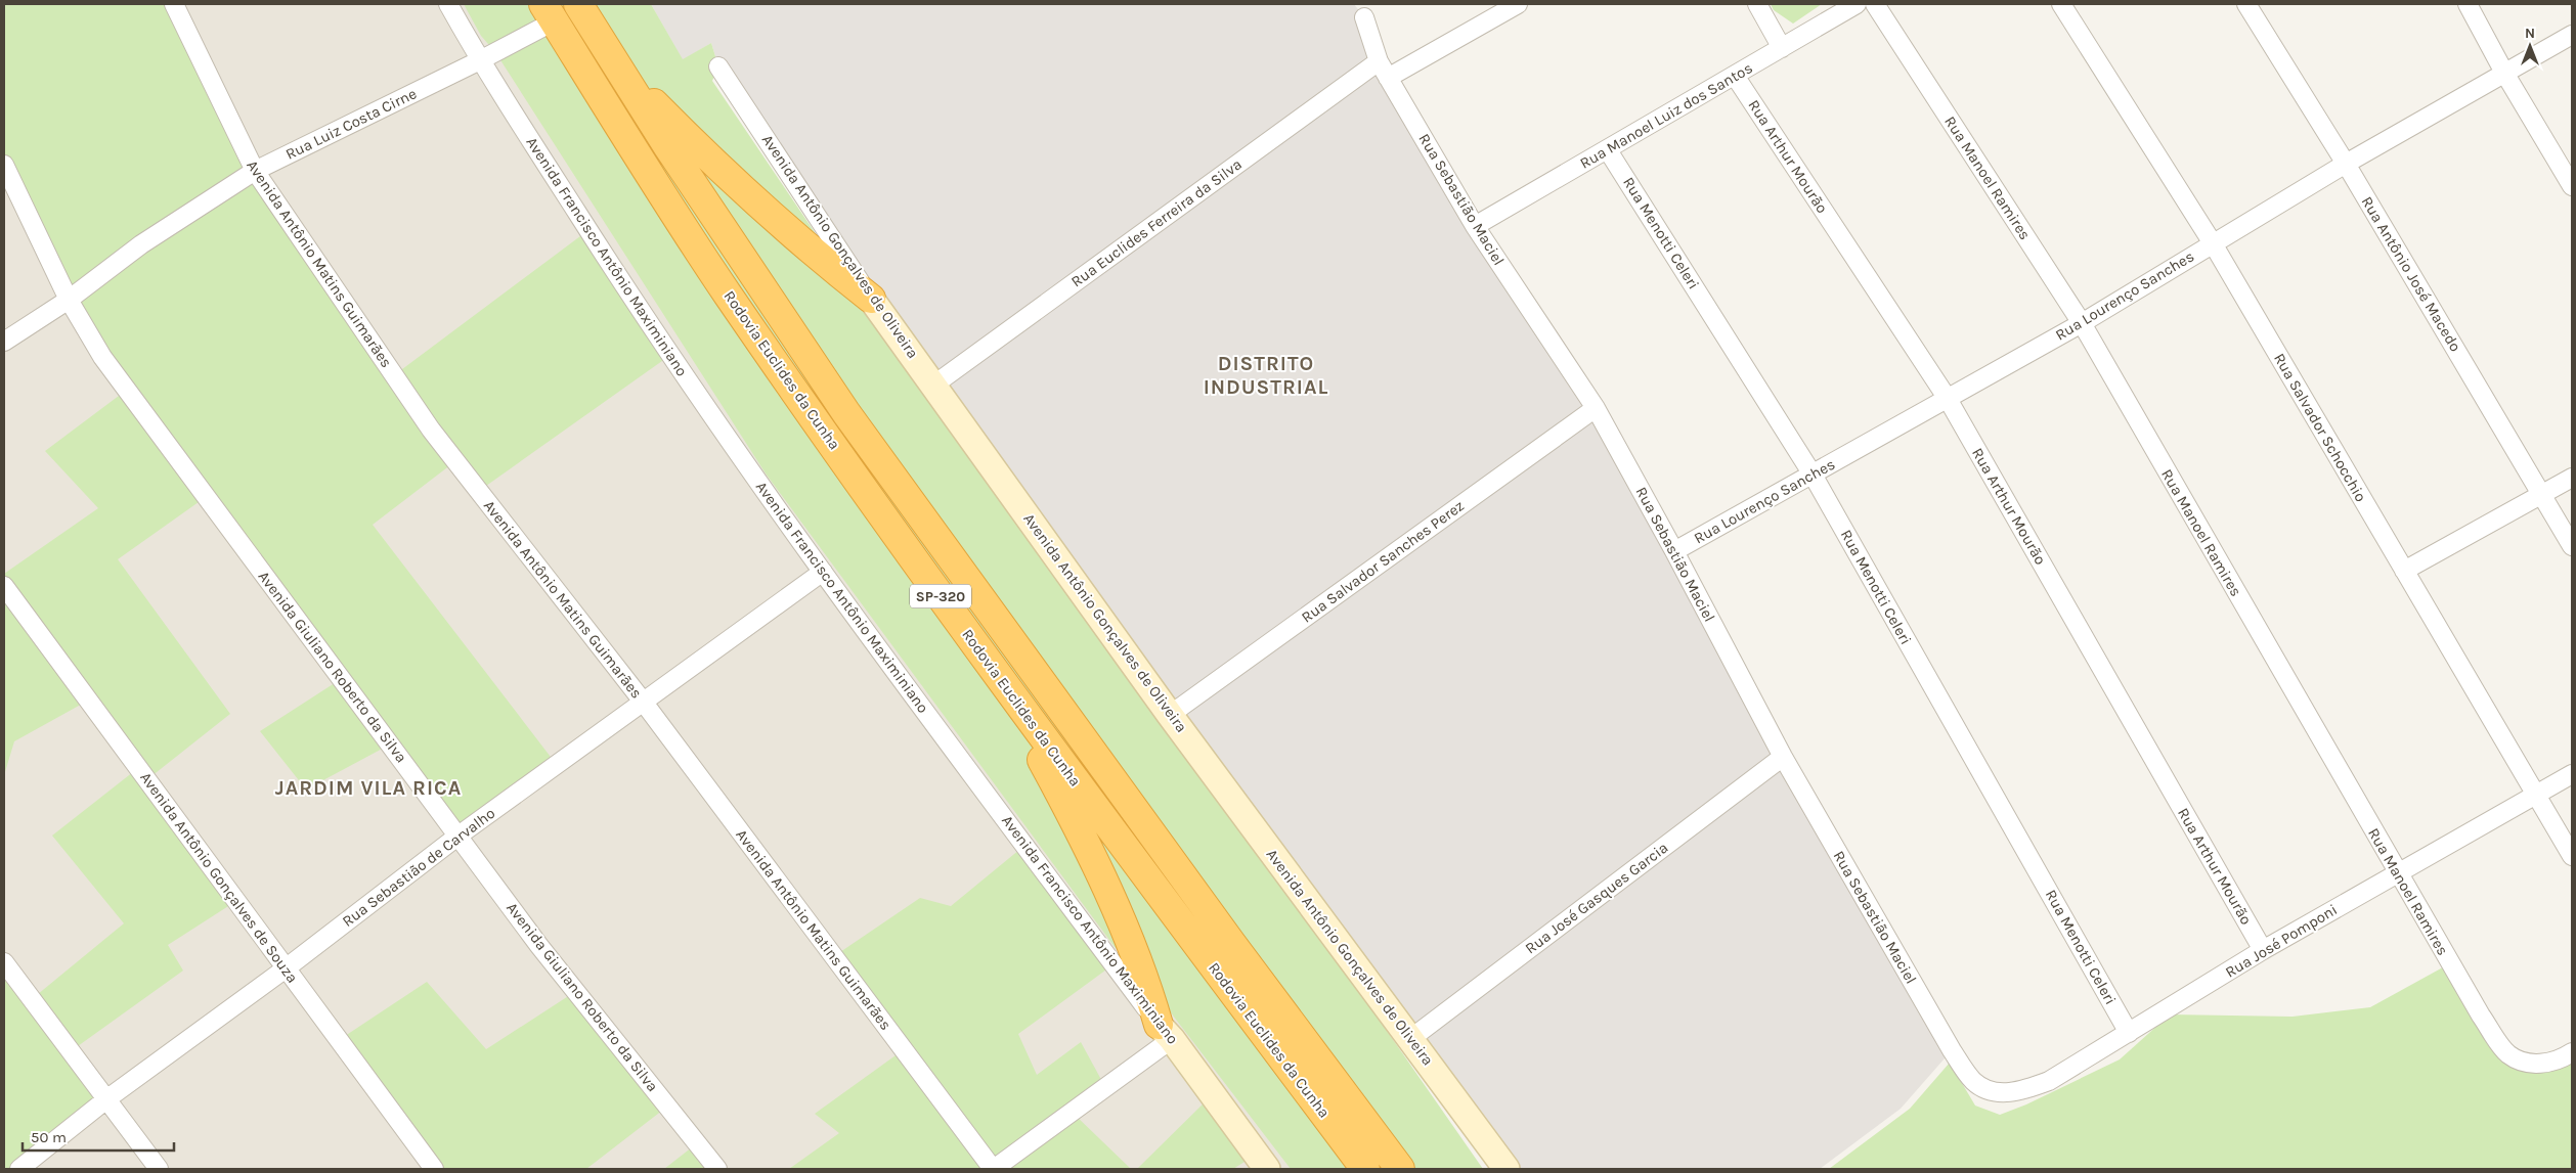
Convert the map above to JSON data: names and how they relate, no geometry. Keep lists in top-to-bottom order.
{
  "streets": {
    "highway": ["Rodovia Euclides da Cunha", "SP-320"],
    "main road": ["Avenida Antônio Gonçalves de Oliveira", "Avenida Francisco Antônio Maximiniano"],
    "street": [
      "Rua Manoel Luiz dos Santos",
      "Rua Luiz Costa Cirne",
      "Rua Arthur Mourão",
      "Rua Manoel Ramires",
      "Rua Sebastião Maciel",
      "Rua Euclides Ferreira da Silva",
      "Rua Menotti Celeri",
      "Avenida Antônio Matins Guimarães",
      "Rua Antônio José Macedo",
      "Rua Lourenço Sanches",
      "Rua Salvador Schocchio",
      "Rua Salvador Sanches Perez",
      "Avenida Giuliano Roberto da Silva",
      "Rua Sebastião de Carvalho",
      "Avenida Antônio Gonçalves de Souza",
      "Rua José Gasques Garcia",
      "Rua José Pomponi"
    ]
  },
  "crossings": [
    ["Rua Manoel Luiz dos Santos", "Rua Arthur Mourão"],
    ["Rua Manoel Luiz dos Santos", "Rua Sebastião Maciel"],
    ["Rua Manoel Luiz dos Santos", "Rua Menotti Celeri"],
    ["Rua Luiz Costa Cirne", "Avenida Francisco Antônio Maximiniano"],
    ["Rua Luiz Costa Cirne", "Avenida Antônio Matins Guimarães"],
    ["Rua Luiz Costa Cirne", "Rodovia Euclides da Cunha"],
    ["Rua Luiz Costa Cirne", "Avenida Giuliano Roberto da Silva"],
    ["Rua Arthur Mourão", "Rua Lourenço Sanches"],
    ["Rua Arthur Mourão", "Rua José Pomponi"],
    ["Rua Manoel Ramires", "Rua Lourenço Sanches"],
    ["Rua Manoel Ramires", "Rua José Pomponi"],
    ["Rua Sebastião Maciel", "Rua Euclides Ferreira da Silva"],
    ["Rua Sebastião Maciel", "Rua Lourenço Sanches"],
    ["Rua Sebastião Maciel", "Rua Salvador Sanches Perez"],
    ["Rua Sebastião Maciel", "Rua José Gasques Garcia"],
    ["Rua Sebastião Maciel", "Rua José Pomponi"],
    ["Rua Euclides Ferreira da Silva", "Avenida Antônio Gonçalves de Oliveira"],
    ["Rua Menotti Celeri", "Rua Lourenço Sanches"],
    ["Rua Menotti Celeri", "Rua José Pomponi"],
    ["Avenida Antônio Gonçalves de Oliveira", "Rua Salvador Sanches Perez"],
    ["Avenida Antônio Gonçalves de Oliveira", "Rua José Gasques Garcia"],
    ["Avenida Francisco Antônio Maximiniano", "Rua Sebastião de Carvalho"],
    ["Avenida Antônio Matins Guimarães", "Rua Sebastião de Carvalho"],
    ["Rua Antônio José Macedo", "Rua Lourenço Sanches"],
    ["Rua Lourenço Sanches", "Rua Salvador Schocchio"],
    ["Rua Salvador Schocchio", "Rua José Pomponi"],
    ["Avenida Giuliano Roberto da Silva", "Rua Sebastião de Carvalho"],
    ["Rua Sebastião de Carvalho", "Avenida Antônio Gonçalves de Souza"]
  ],
  "districts": ["DISTRITO INDUSTRIAL", "JARDIM VILA RICA"],
  "scale_bar": "50 m",
  "north": "top"
}
